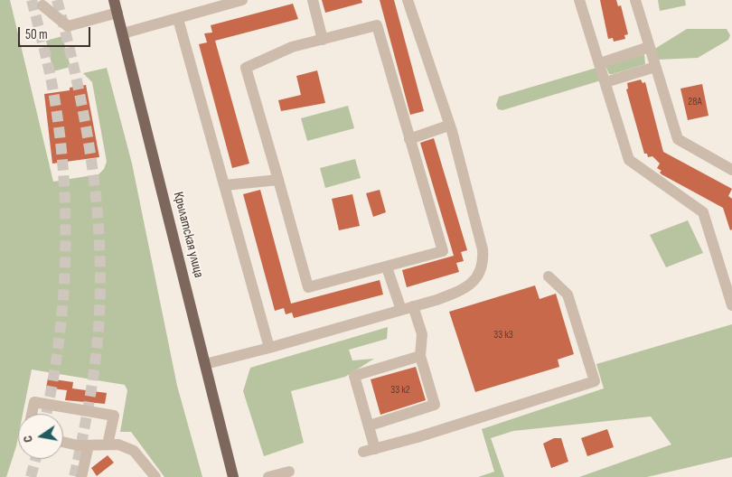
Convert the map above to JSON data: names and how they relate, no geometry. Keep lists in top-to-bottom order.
{
  "streets": {
    "main road": ["Крылатская улица"]
  },
  "house_numbers": ["28А", "33 к3", "33 к2"],
  "scale_bar": "50 m",
  "north": "left"
}
